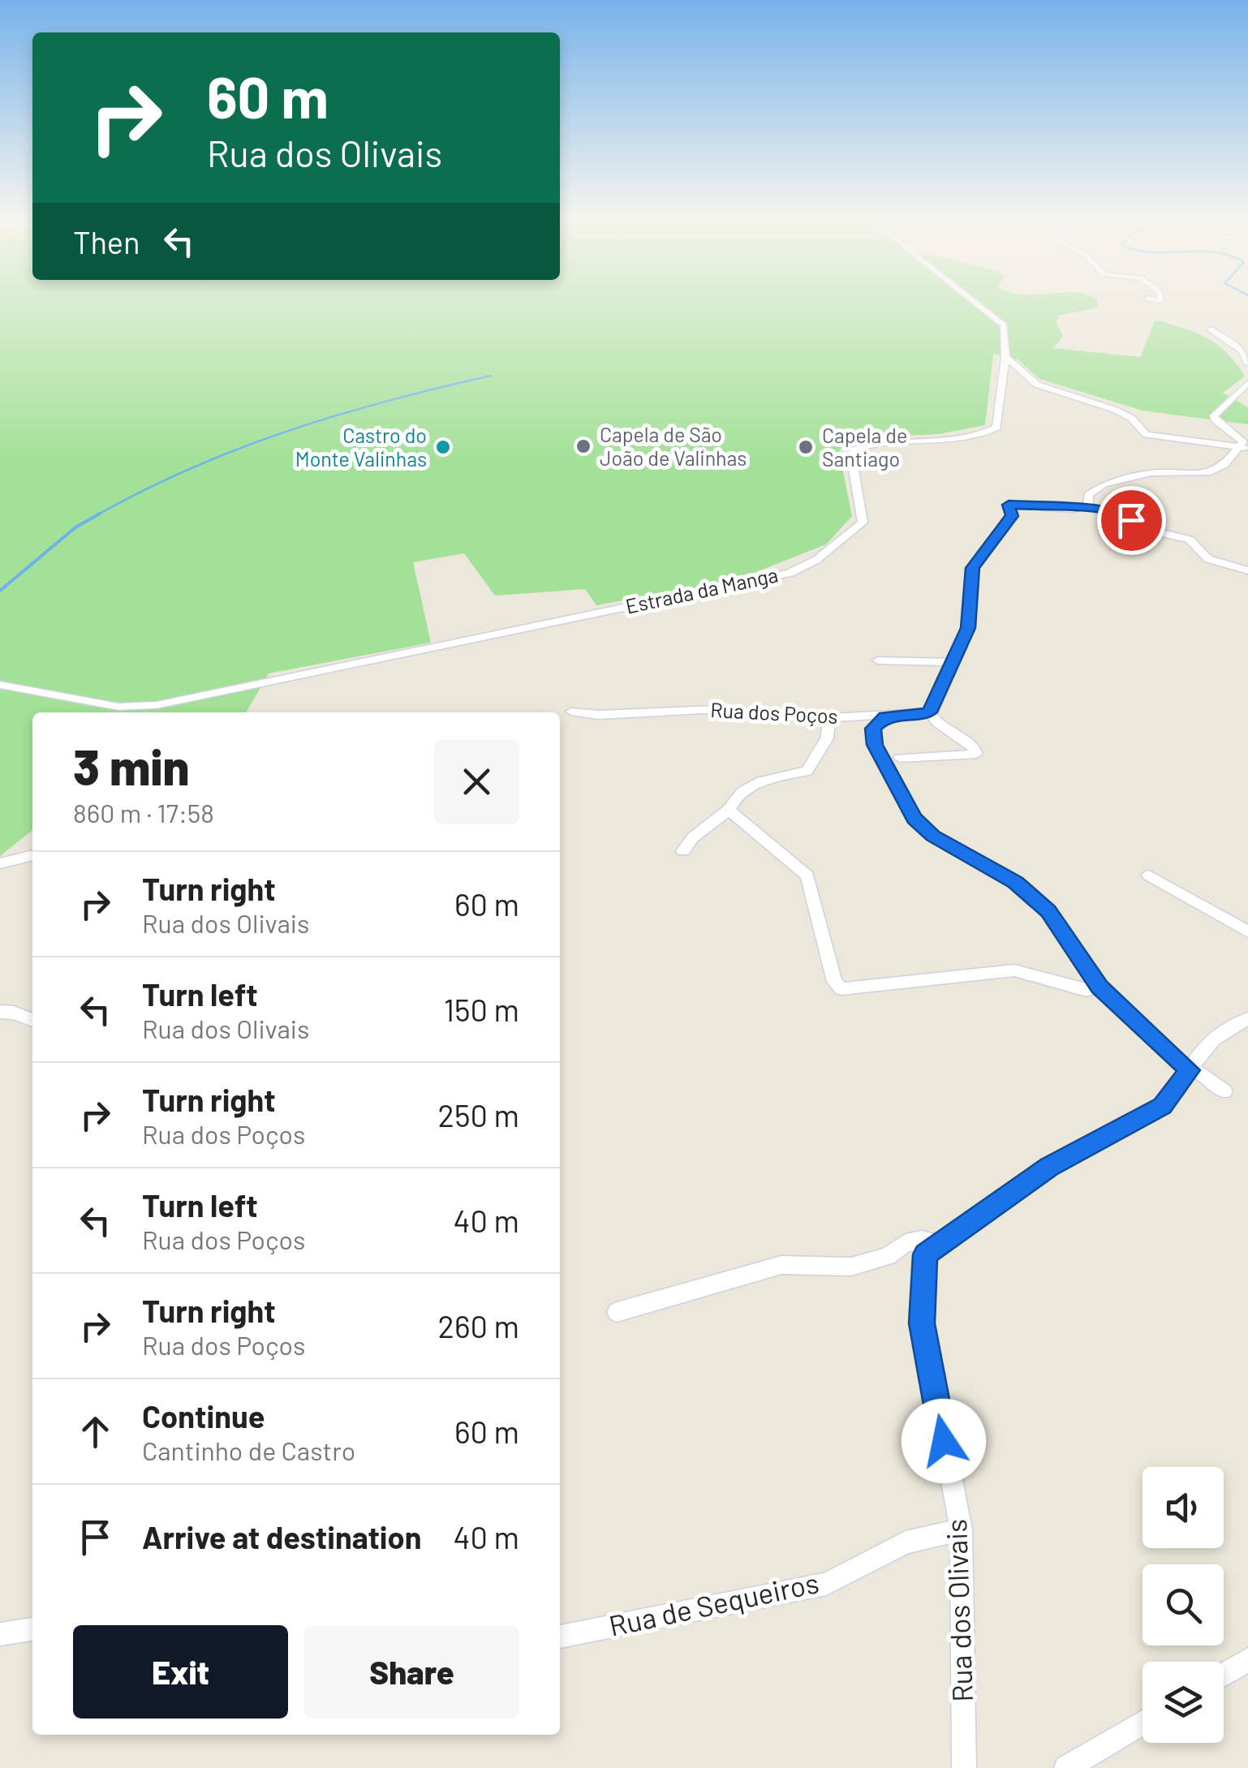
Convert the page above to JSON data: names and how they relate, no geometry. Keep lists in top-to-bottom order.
{
  "streets": {
    "street": [
      "Estrada da Manga",
      "Rua dos Poços",
      "Rua de Sequeiros",
      "Rua dos Olivais"
    ]
  },
  "crossings": [
    ["Rua de Sequeiros", "Rua dos Olivais"]
  ],
  "places": ["Capela de São João de Valinhas", "Castro do Monte Valinhas", "Capela de Santiago"],
  "page": {
    "turn": ["60 m", "Rua dos Olivais"],
    "then": "Then",
    "heading": ["3 min", "860 m · 17:58"],
    "list": [
      {
        "name": "Turn right",
        "note": "Rua dos Olivais",
        "value": "60 m"
      },
      {
        "name": "Turn left",
        "note": "Rua dos Olivais",
        "value": "150 m"
      },
      {
        "name": "Turn right",
        "note": "Rua dos Poços",
        "value": "250 m"
      },
      {
        "name": "Turn left",
        "note": "Rua dos Poços",
        "value": "40 m"
      },
      {
        "name": "Turn right",
        "note": "Rua dos Poços",
        "value": "260 m"
      },
      {
        "name": "Continue",
        "note": "Cantinho de Castro",
        "value": "60 m"
      },
      {
        "name": "Arrive at destination",
        "value": "40 m"
      }
    ],
    "buttons": ["Exit", "Share"]
  }
}
